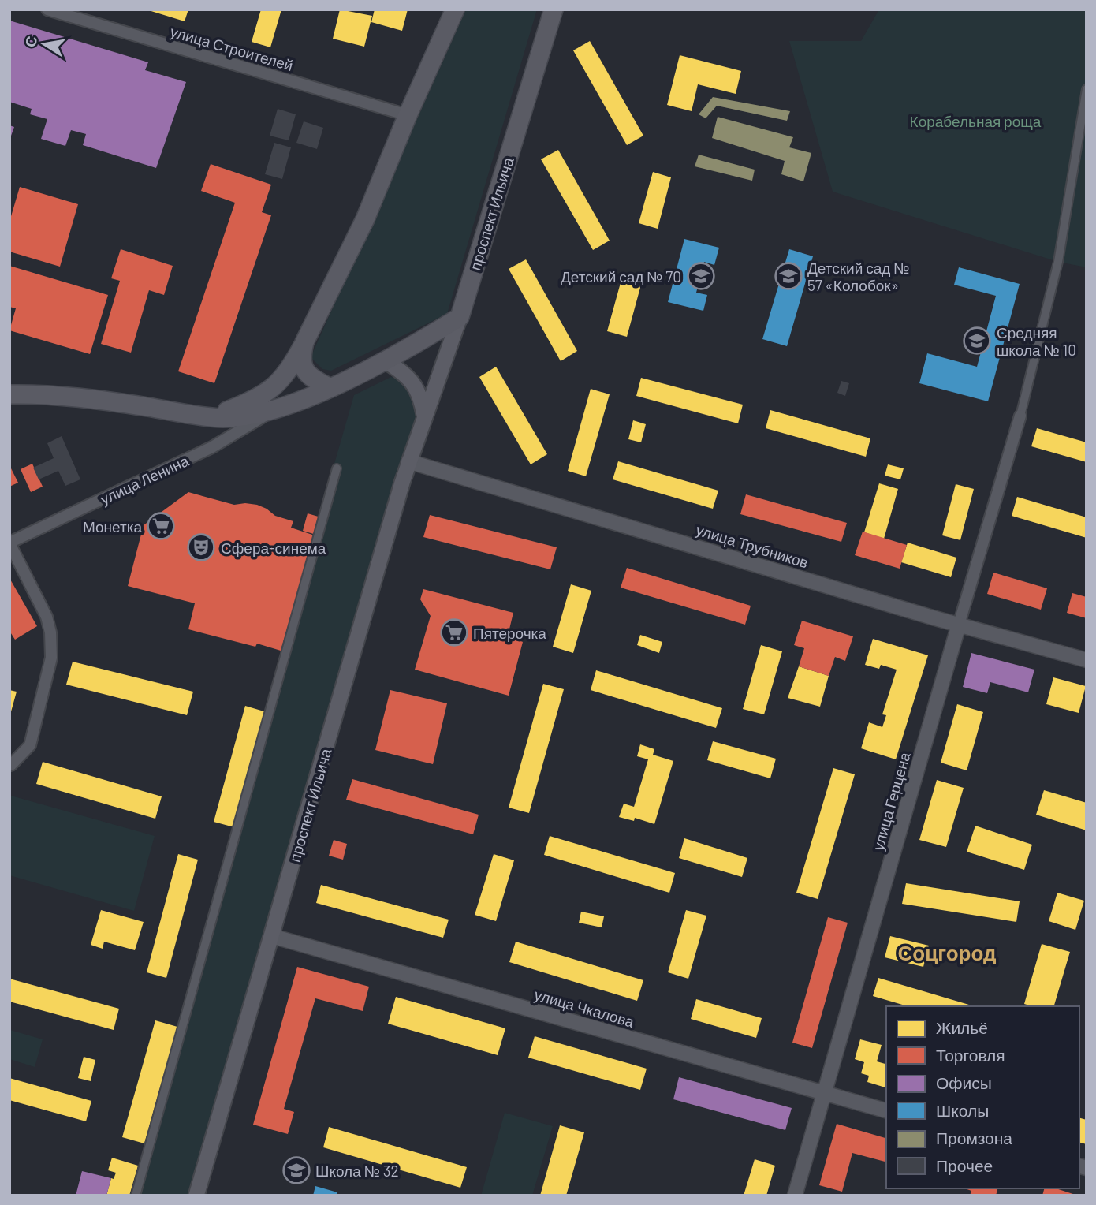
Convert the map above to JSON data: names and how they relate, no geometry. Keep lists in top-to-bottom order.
{
  "streets": {
    "main road": ["проспект Ильича", "улица Ленина"],
    "street": [
      "улица Строителей",
      "улица Трубников",
      "улица Герцена",
      "улица Чкалова"
    ]
  },
  "crossings": [
    ["проспект Ильича", "улица Ленина"],
    ["проспект Ильича", "улица Трубников"],
    ["проспект Ильича", "улица Чкалова"],
    ["улица Трубников", "улица Герцена"],
    ["улица Герцена", "улица Чкалова"]
  ],
  "districts": ["Соцгород"],
  "parks": ["Корабельная роща"],
  "places": {
    "school or university": [
      "Детский сад № 70",
      "Детский сад № 57 «Колобок»",
      "Средняя школа № 10",
      "Школа № 32"
    ],
    "supermarket": ["Монетка", "Пятерочка"],
    "theatre": ["Сфера-синема"]
  },
  "legend": [
    "Жильё",
    "Торговля",
    "Офисы",
    "Школы",
    "Промзона",
    "Прочее"
  ],
  "north": "left"
}
